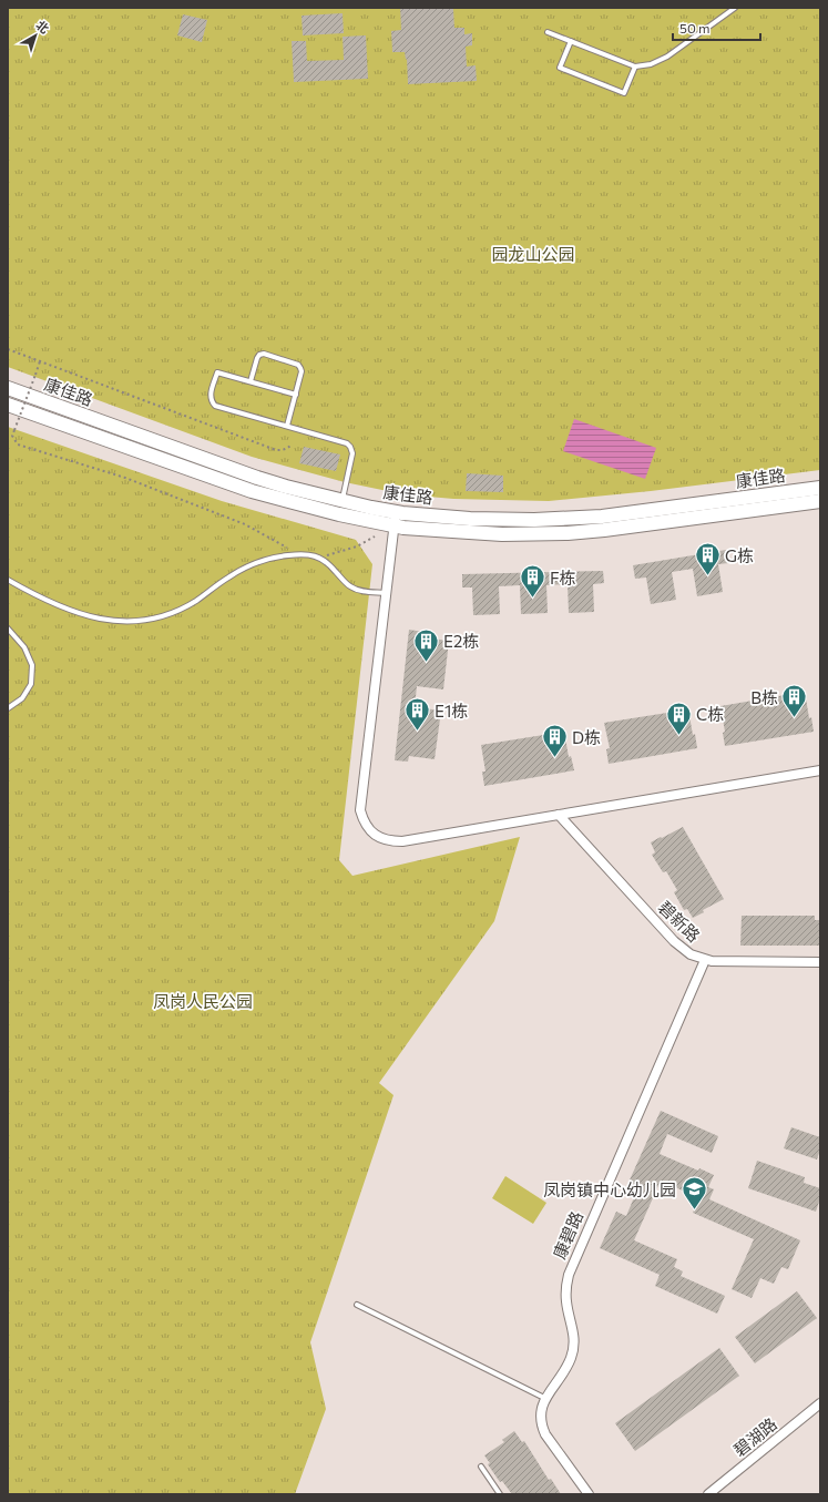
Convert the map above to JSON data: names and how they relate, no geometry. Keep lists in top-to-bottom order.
{
  "streets": {
    "street": [
      "康佳路",
      "碧新路",
      "康碧路",
      "碧湖路"
    ]
  },
  "crossings": [
    ["碧新路", "康碧路"]
  ],
  "parks": ["园龙山公园", "凤岗人民公园"],
  "places": {
    "building": [
      "G栋",
      "F栋",
      "E2栋",
      "B栋",
      "E1栋",
      "C栋",
      "D栋"
    ],
    "school or university": ["凤岗镇中心幼儿园"]
  },
  "scale_bar": "50 m",
  "north": "top right"
}
